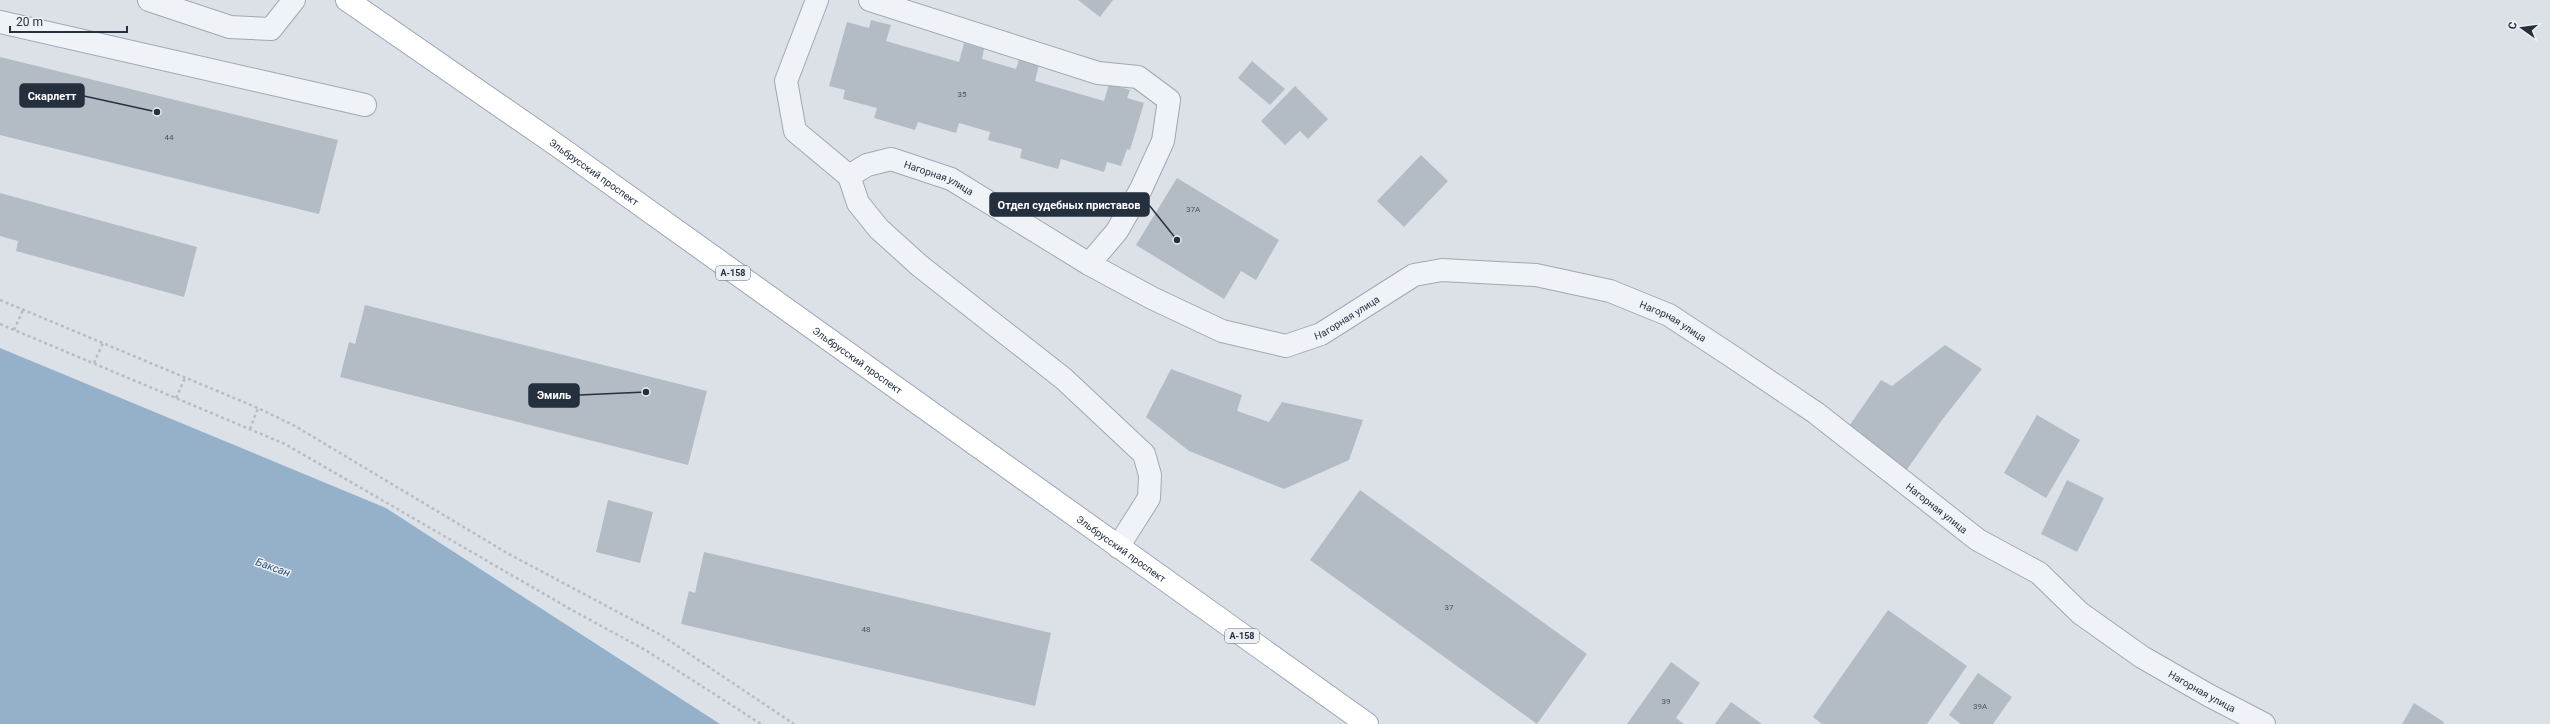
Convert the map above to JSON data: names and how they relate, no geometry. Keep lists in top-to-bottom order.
{
  "streets": {
    "main road": ["Эльбрусский проспект", "А-158"],
    "street": ["Нагорная улица"]
  },
  "water": ["Баксан"],
  "places": ["Скарлетт", "Отдел судебных приставов", "Эмиль"],
  "house_numbers": [
    "35",
    "44",
    "37А",
    "37",
    "48",
    "39",
    "39А"
  ],
  "scale_bar": "20 m",
  "north": "left"
}
